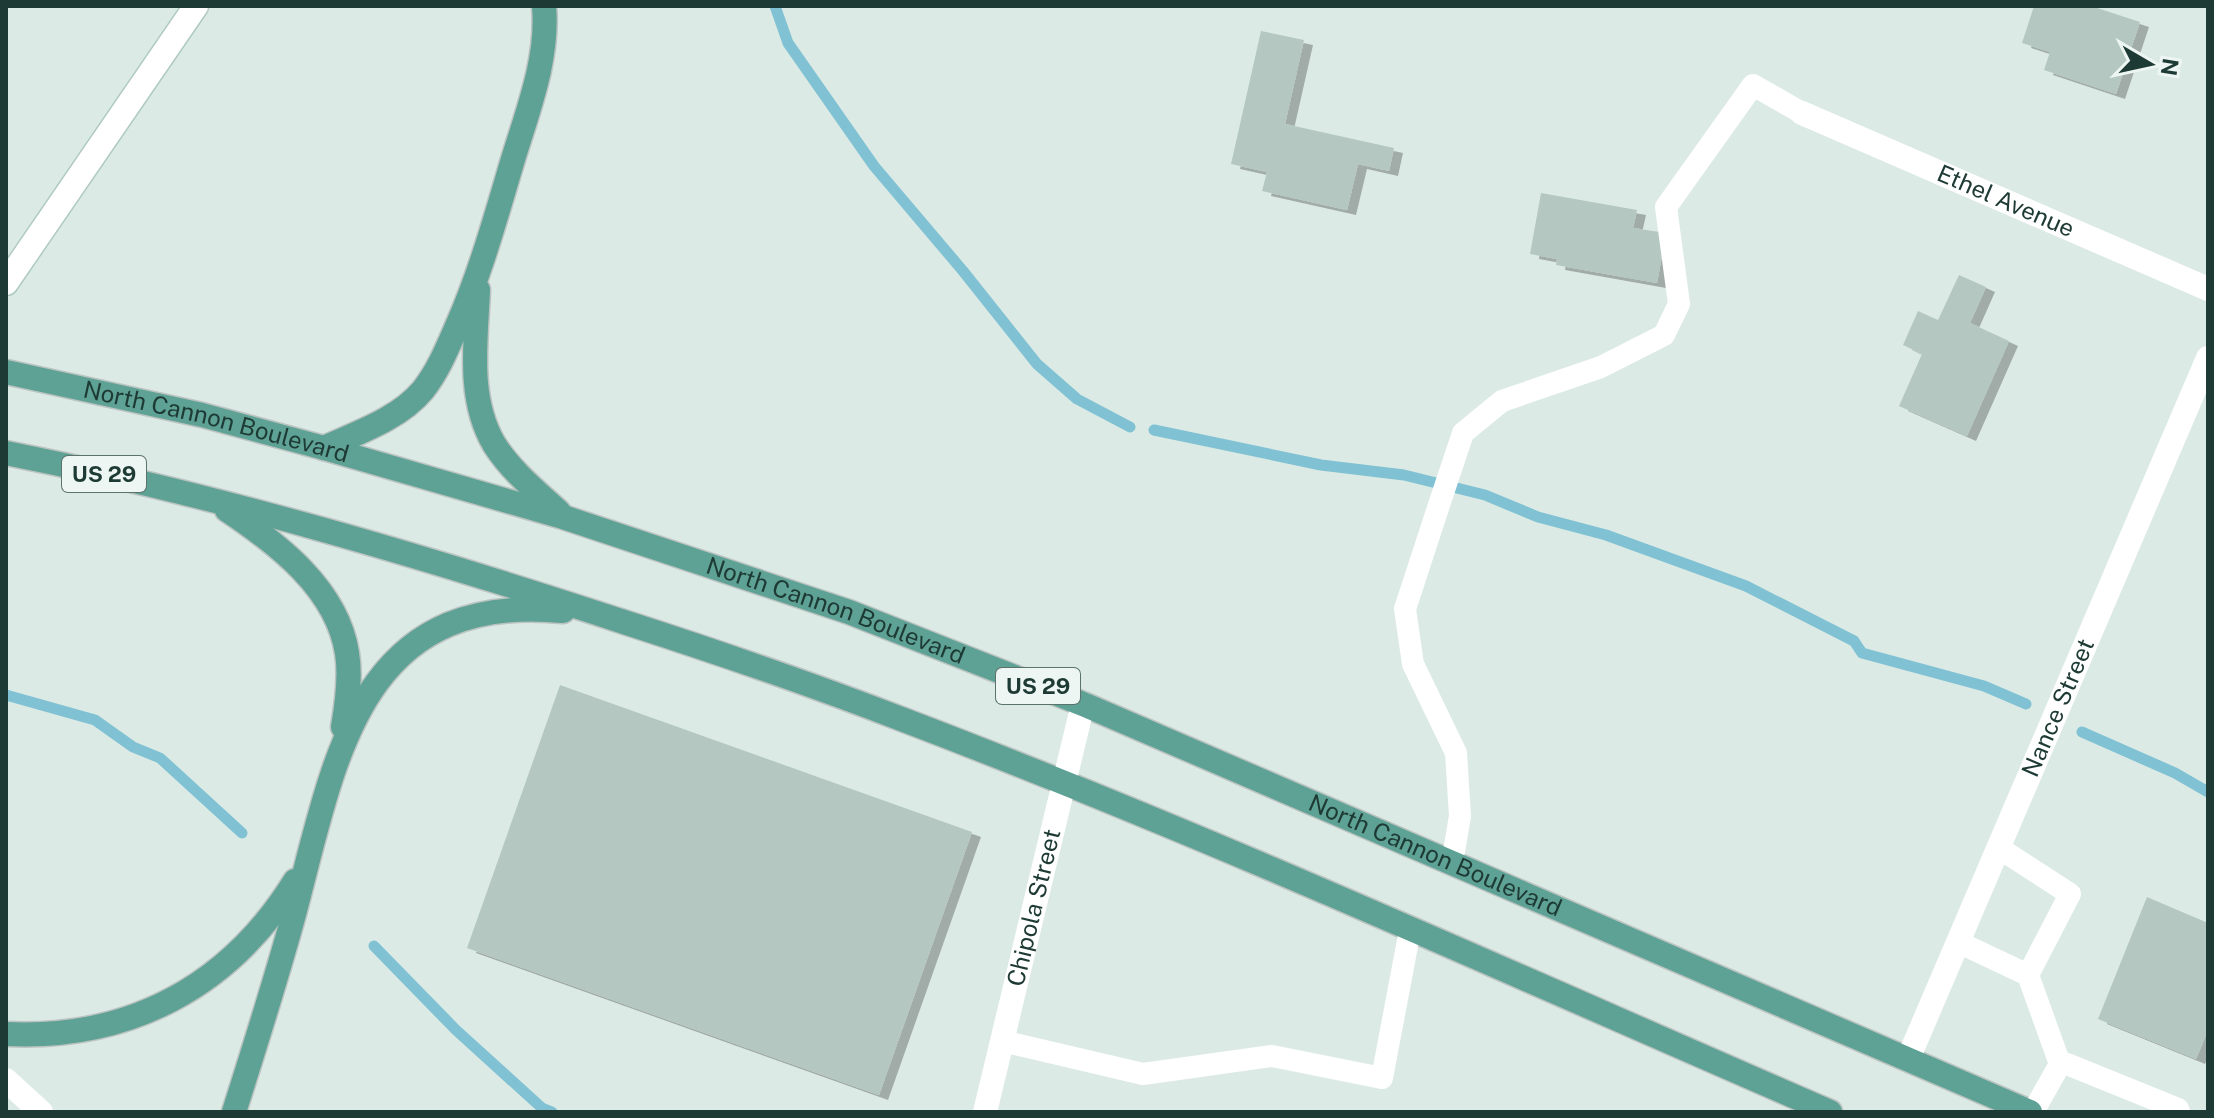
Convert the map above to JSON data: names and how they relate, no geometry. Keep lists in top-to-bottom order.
{
  "streets": {
    "main road": ["North Cannon Boulevard", "US 29"],
    "street": ["Ethel Avenue", "Nance Street", "Chipola Street"]
  },
  "crossings": [
    ["North Cannon Boulevard", "Nance Street"],
    ["North Cannon Boulevard", "Chipola Street"],
    ["US 29", "Chipola Street"]
  ],
  "north": "right"
}
